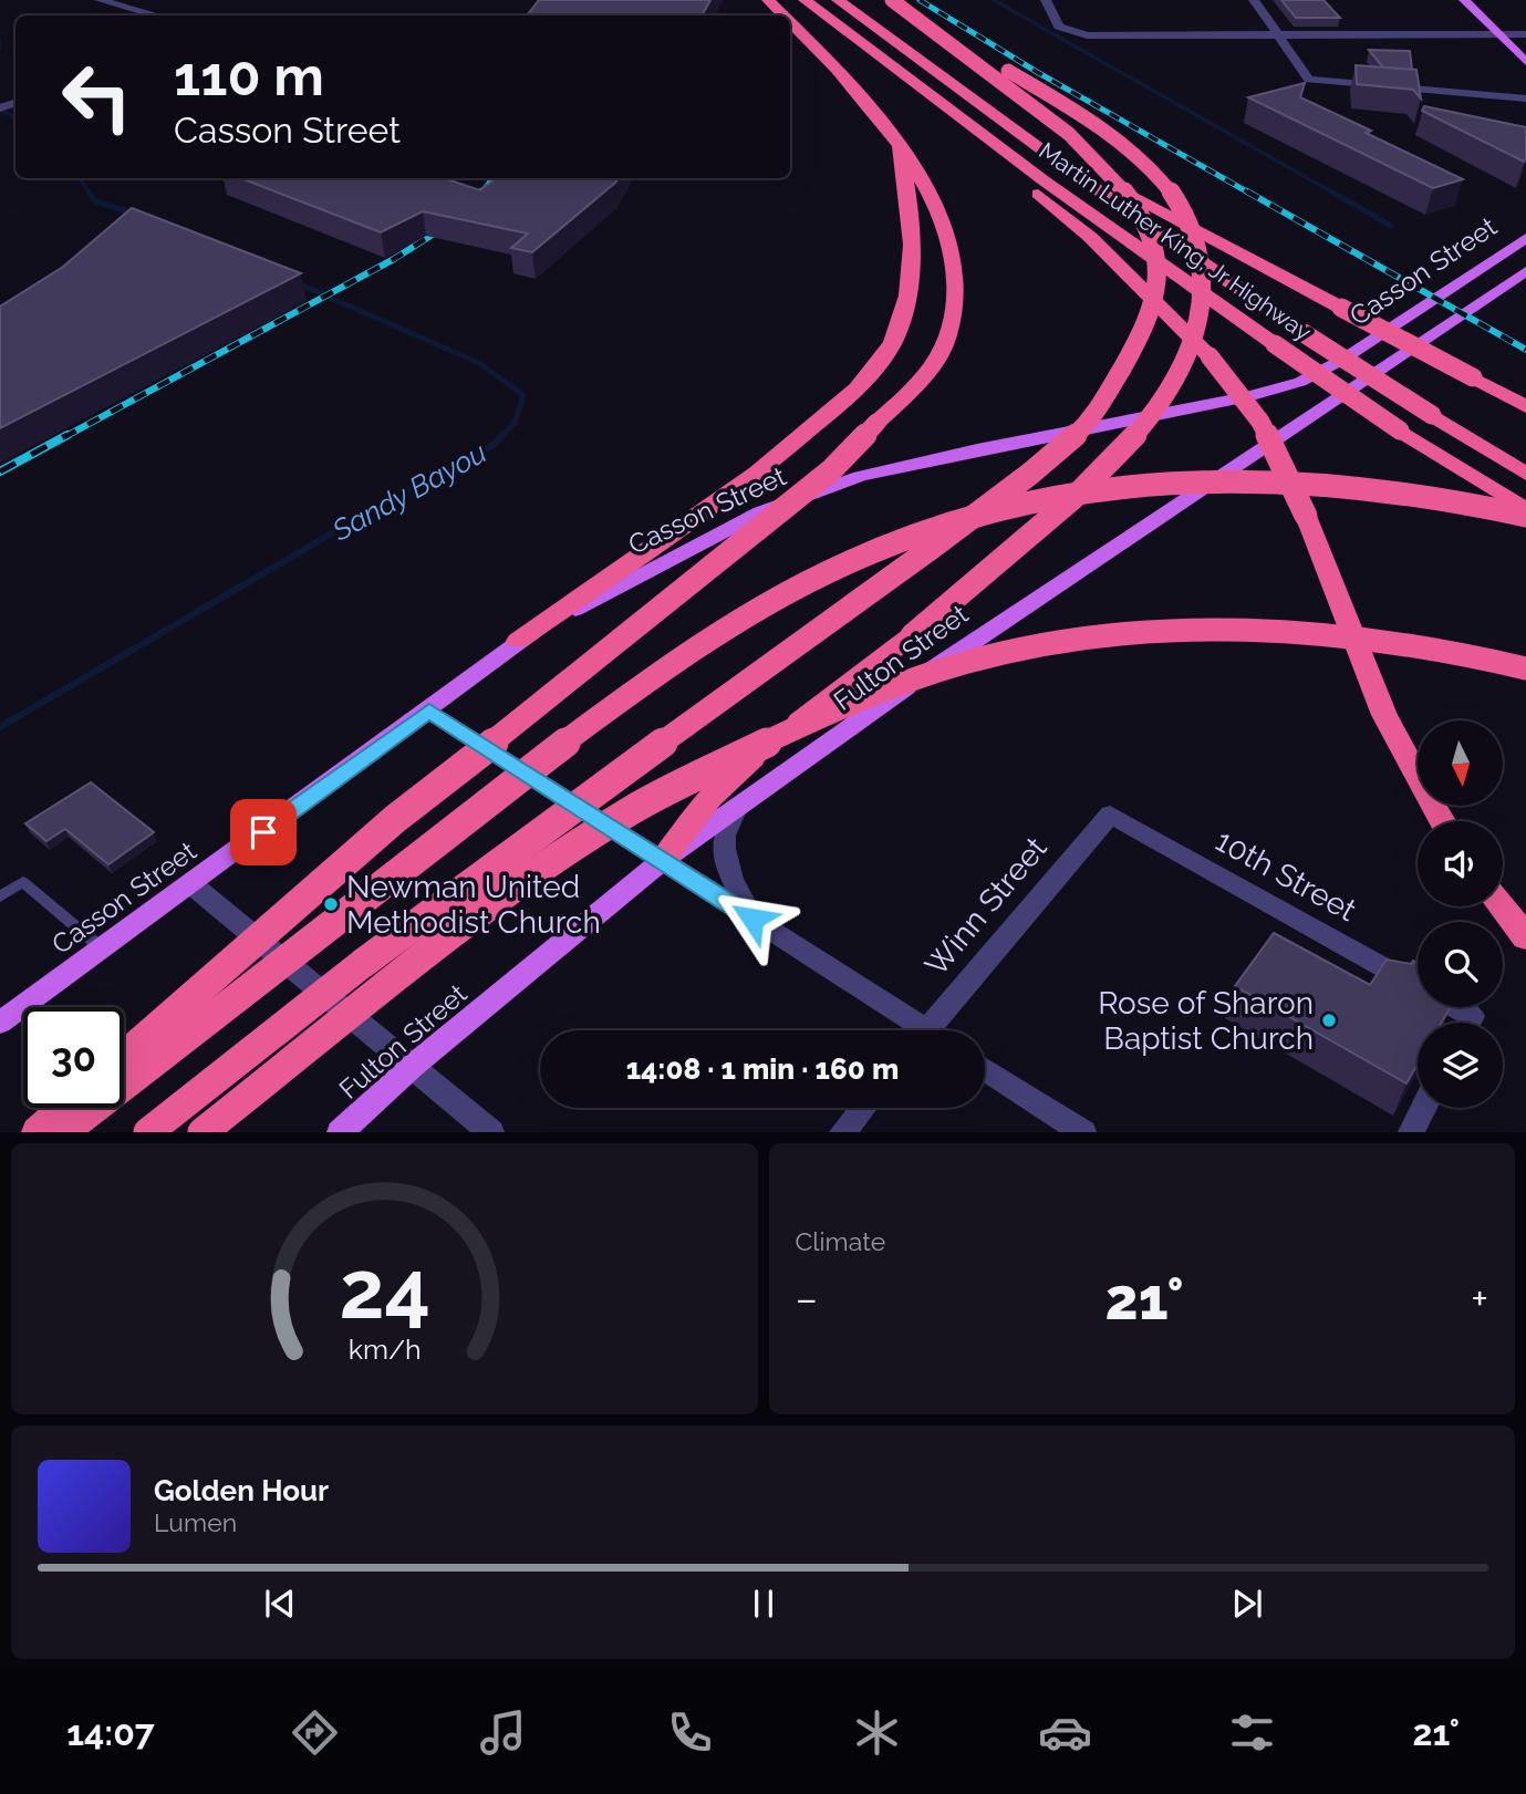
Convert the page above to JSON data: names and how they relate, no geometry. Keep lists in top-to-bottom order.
{
  "streets": {
    "highway": ["Martin Luther King, Jr Highway"],
    "main road": ["Casson Street", "Fulton Street"],
    "street": ["10th Street", "Winn Street"]
  },
  "crossings": [
    ["10th Street", "Winn Street"]
  ],
  "water": ["Sandy Bayou"],
  "places": ["Newman United Methodist Church", "Rose of Sharon Baptist Church"],
  "north": "bottom",
  "page": {
    "turn": ["110 m", "Casson Street"],
    "limit": "30",
    "trip": "14:08 · 1 min · 160 m",
    "tile": "Climate",
    "heat": ["−", "21°", "+"],
    "song": ["Golden Hour", "Lumen"],
    "tabs": ["14:07", "21°"],
    "gauge": ["24", "km/h"]
  }
}
